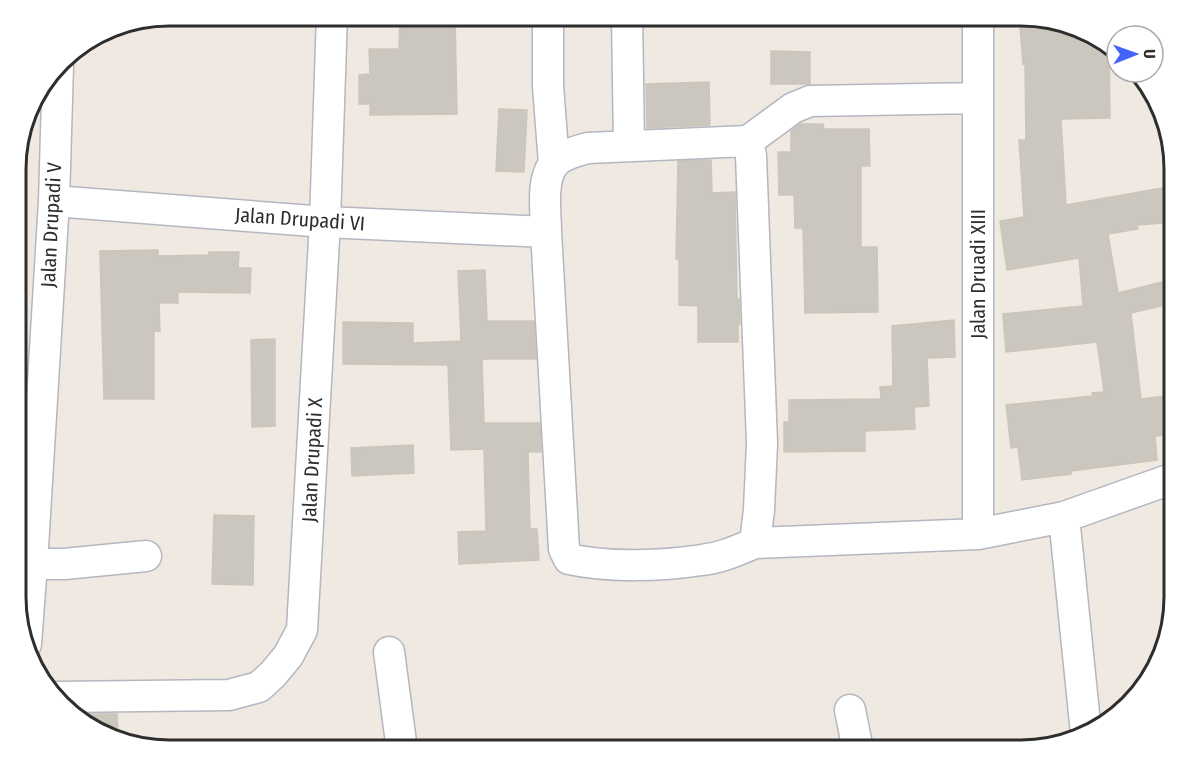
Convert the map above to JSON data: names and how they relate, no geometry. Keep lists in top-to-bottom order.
{
  "streets": {
    "street": [
      "Jalan Drupadi VI",
      "Jalan Drupadi V",
      "Jalan Druadi XIII",
      "Jalan Drupadi X"
    ]
  },
  "crossings": [
    ["Jalan Drupadi VI", "Jalan Drupadi V"],
    ["Jalan Drupadi VI", "Jalan Drupadi X"]
  ],
  "north": "right"
}
